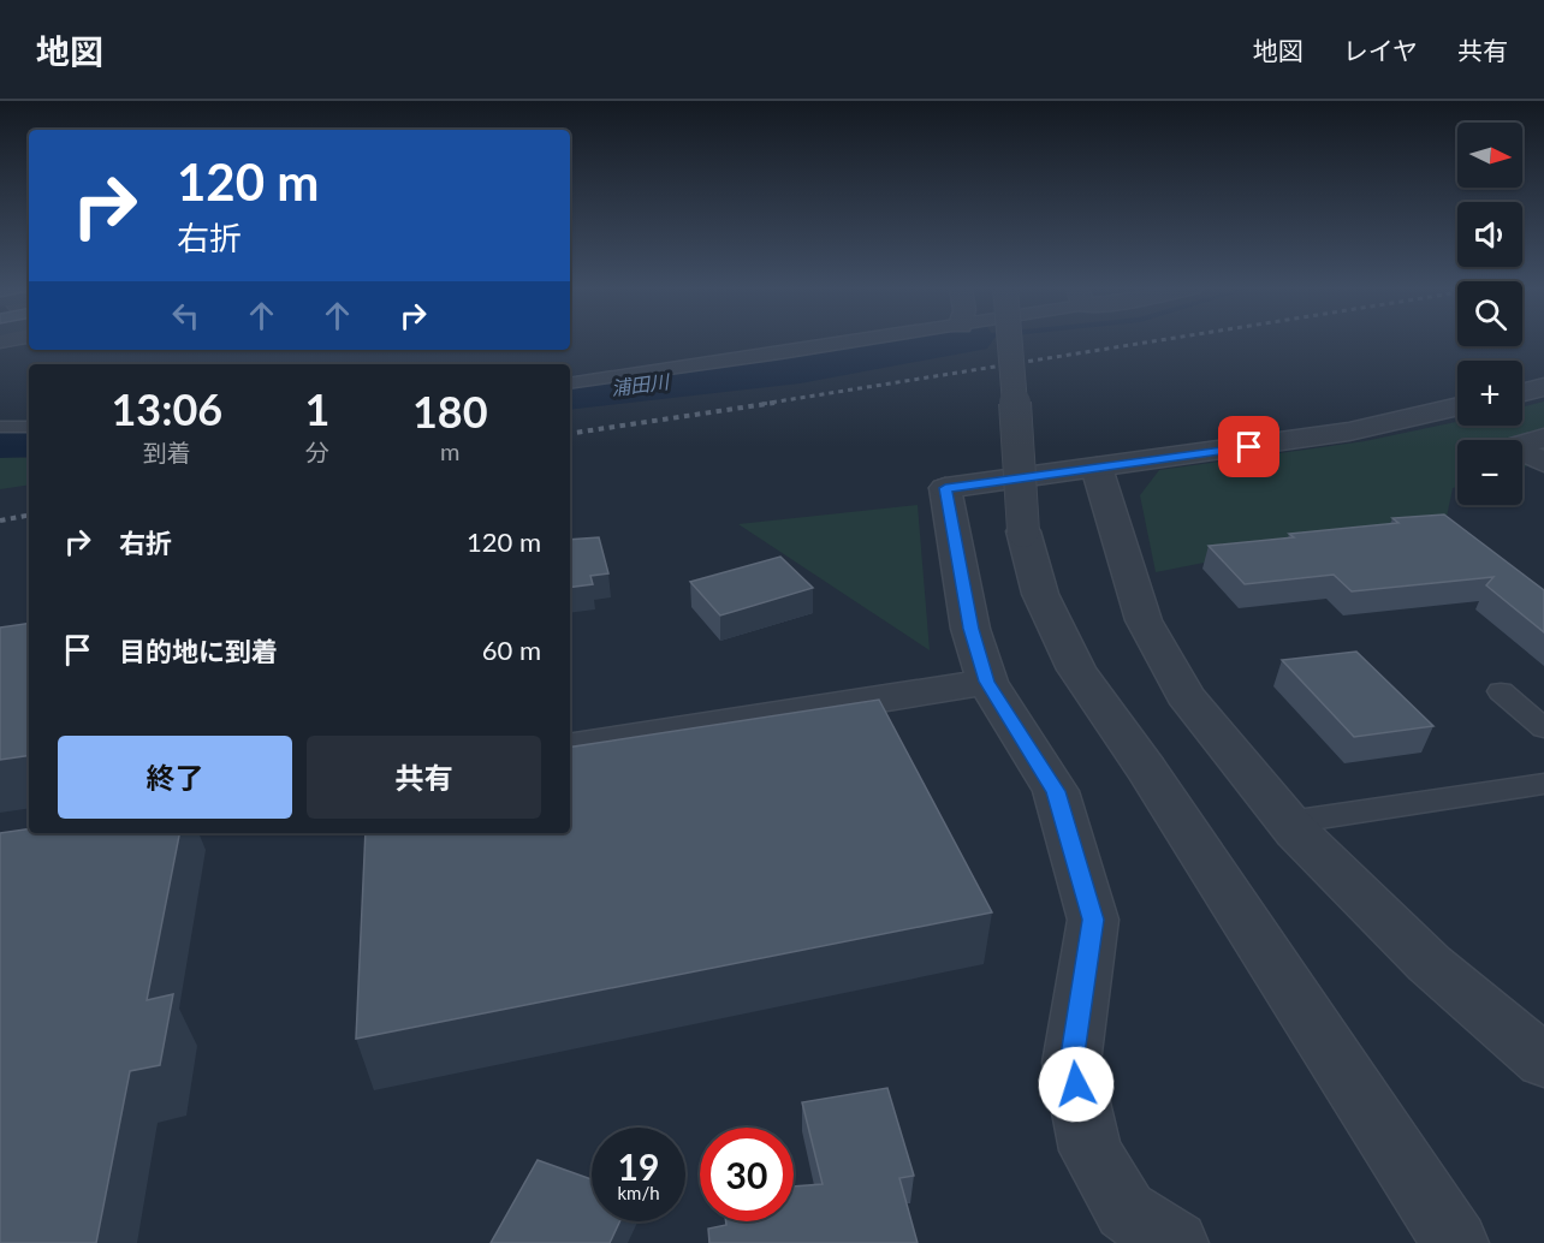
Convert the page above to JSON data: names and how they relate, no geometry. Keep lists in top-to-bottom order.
{
  "water": ["浦田川"],
  "north": "right",
  "page": {
    "header": "地図",
    "nav": ["地図", "レイヤ", "共有"],
    "map_buttons": ["+", "−"],
    "turn": ["120 m", "右折"],
    "eta": [
      "13:06",
      "到着",
      "1",
      "分",
      "180",
      "m"
    ],
    "list": [
      {
        "name": "右折",
        "value": "120 m"
      },
      {
        "name": "目的地に到着",
        "value": "60 m"
      }
    ],
    "buttons": ["終了", "共有"],
    "speed": "19 km/h",
    "limit": "30"
  }
}
